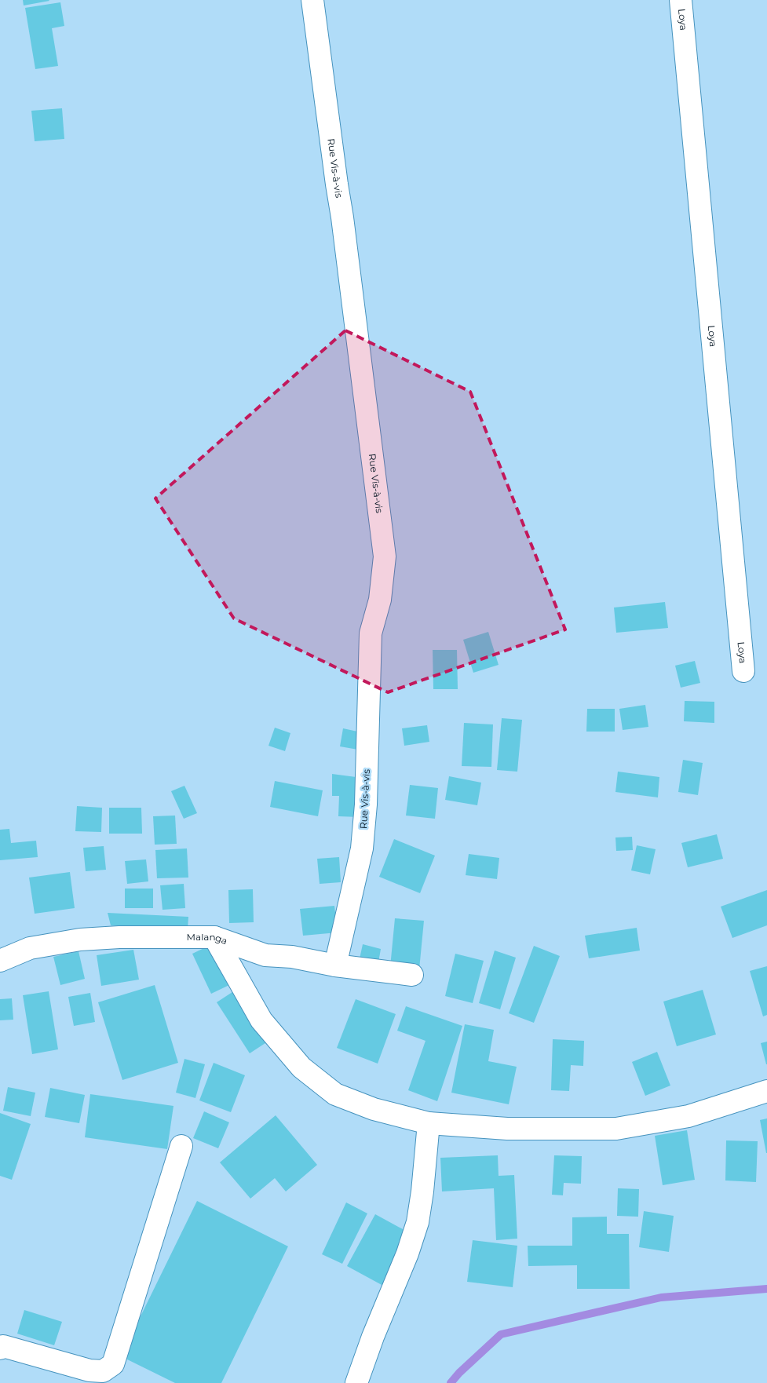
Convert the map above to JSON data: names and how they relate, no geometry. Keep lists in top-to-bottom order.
{
  "streets": {
    "street": ["Loya", "Rue Vis-à-vis", "Malanga"]
  },
  "crossings": [
    ["Rue Vis-à-vis", "Malanga"]
  ]
}
